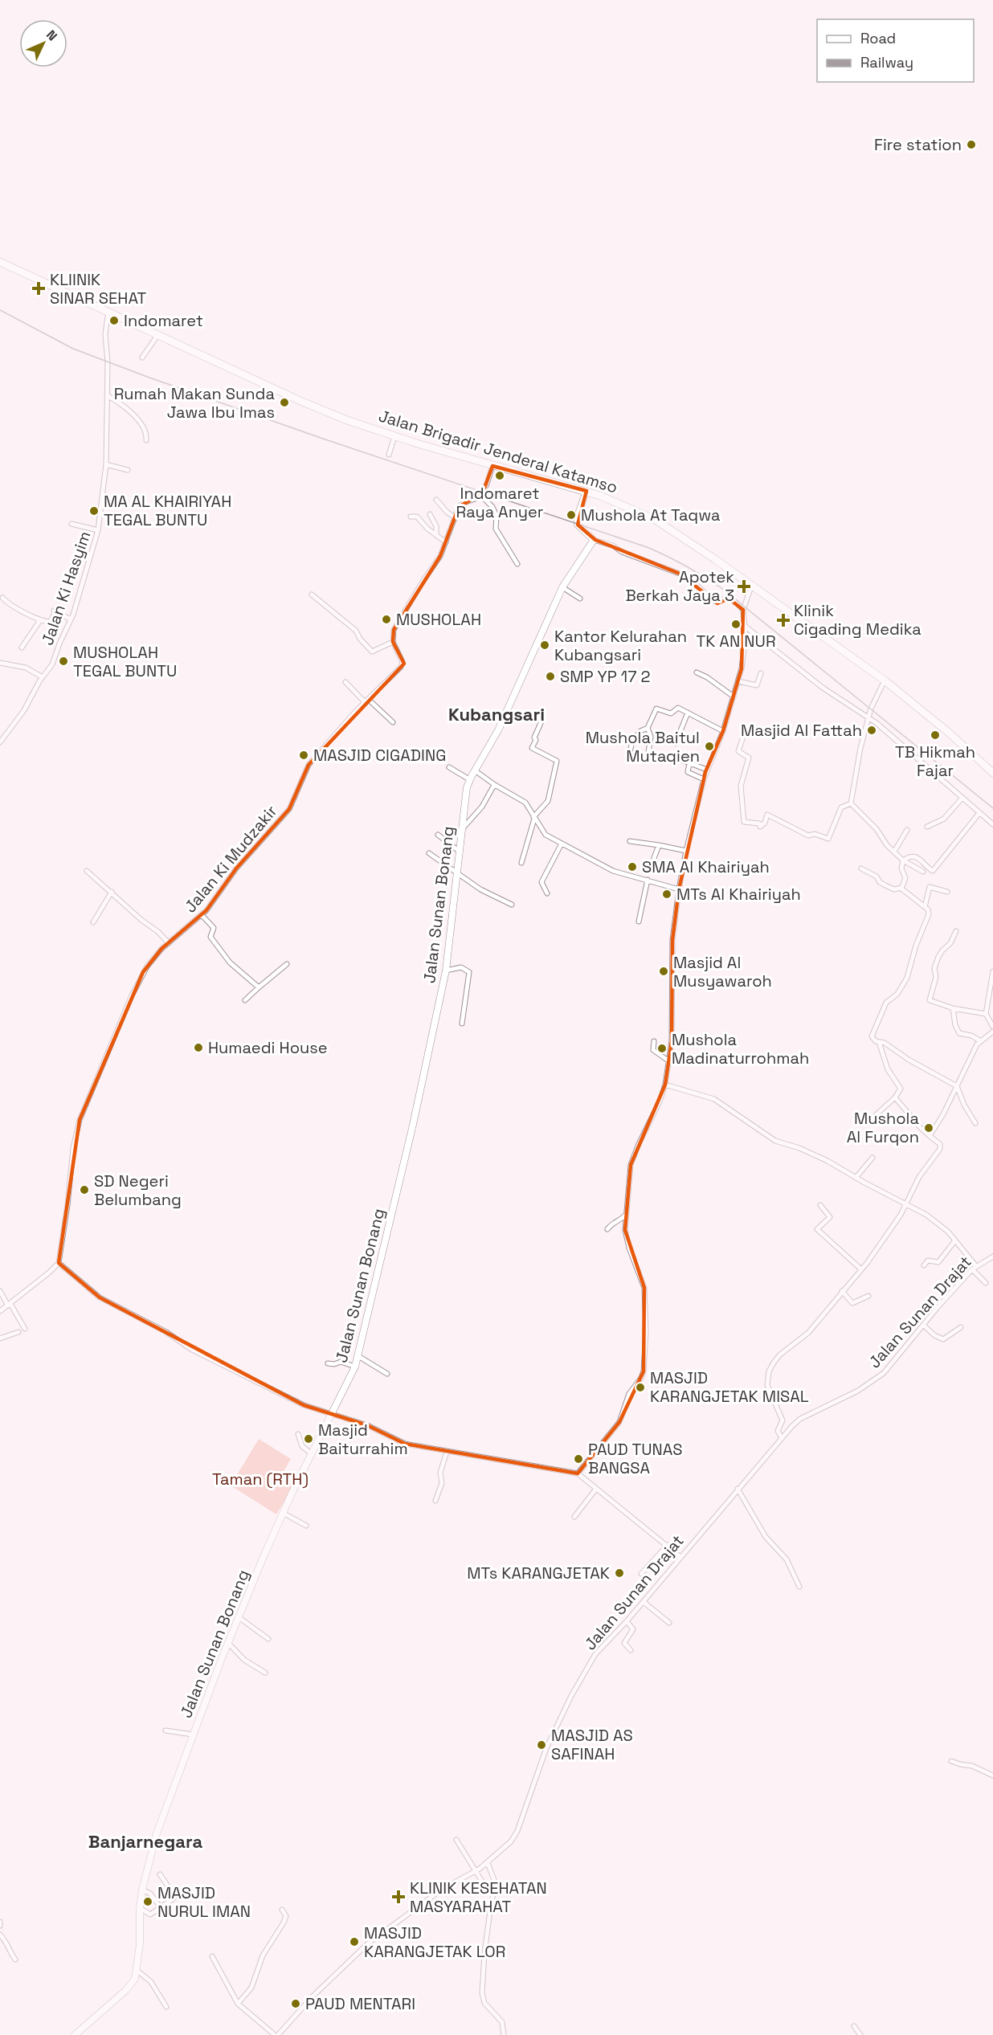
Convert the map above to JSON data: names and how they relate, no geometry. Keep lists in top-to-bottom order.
{
  "streets": {
    "highway": ["Jalan Brigadir Jenderal Katamso"],
    "street": [
      "Jalan Ki Hasyim",
      "Jalan Ki Mudzakir",
      "Jalan Sunan Bonang",
      "Jalan Sunan Drajat"
    ]
  },
  "crossings": [
    ["Jalan Brigadir Jenderal Katamso", "Jalan Ki Hasyim"]
  ],
  "districts": ["Kubangsari", "Banjarnegara"],
  "parks": ["Taman (RTH)"],
  "places": {
    "other": [
      "Fire station",
      "Indomaret",
      "Rumah Makan Sunda Jawa Ibu Imas",
      "Indomaret Raya Anyer",
      "MA AL KHAIRIYAH TEGAL BUNTU",
      "Mushola At Taqwa",
      "MUSHOLAH",
      "TK AN NUR",
      "Kantor Kelurahan Kubangsari",
      "MUSHOLAH TEGAL BUNTU",
      "SMP YP 17 2",
      "Masjid Al Fattah",
      "TB Hikmah Fajar",
      "Mushola Baitul Mutaqien",
      "MASJID CIGADING",
      "SMA Al Khairiyah",
      "MTs Al Khairiyah",
      "Masjid Al Musyawaroh",
      "Humaedi House",
      "Mushola Madinaturrohmah",
      "Mushola Al Furqon",
      "SD Negeri Belumbang",
      "MASJID KARANGJETAK MISAL",
      "Masjid Baiturrahim",
      "PAUD TUNAS BANGSA",
      "MTs KARANGJETAK",
      "MASJID AS SAFINAH",
      "MASJID NURUL IMAN",
      "MASJID KARANGJETAK LOR",
      "PAUD MENTARI"
    ],
    "health": [
      "KLIINIK SINAR SEHAT",
      "Apotek Berkah Jaya 3",
      "Klinik Cigading Medika",
      "KLINIK KESEHATAN MASYARAHAT"
    ]
  },
  "legend": ["Road", "Railway"],
  "north": "top right"
}
